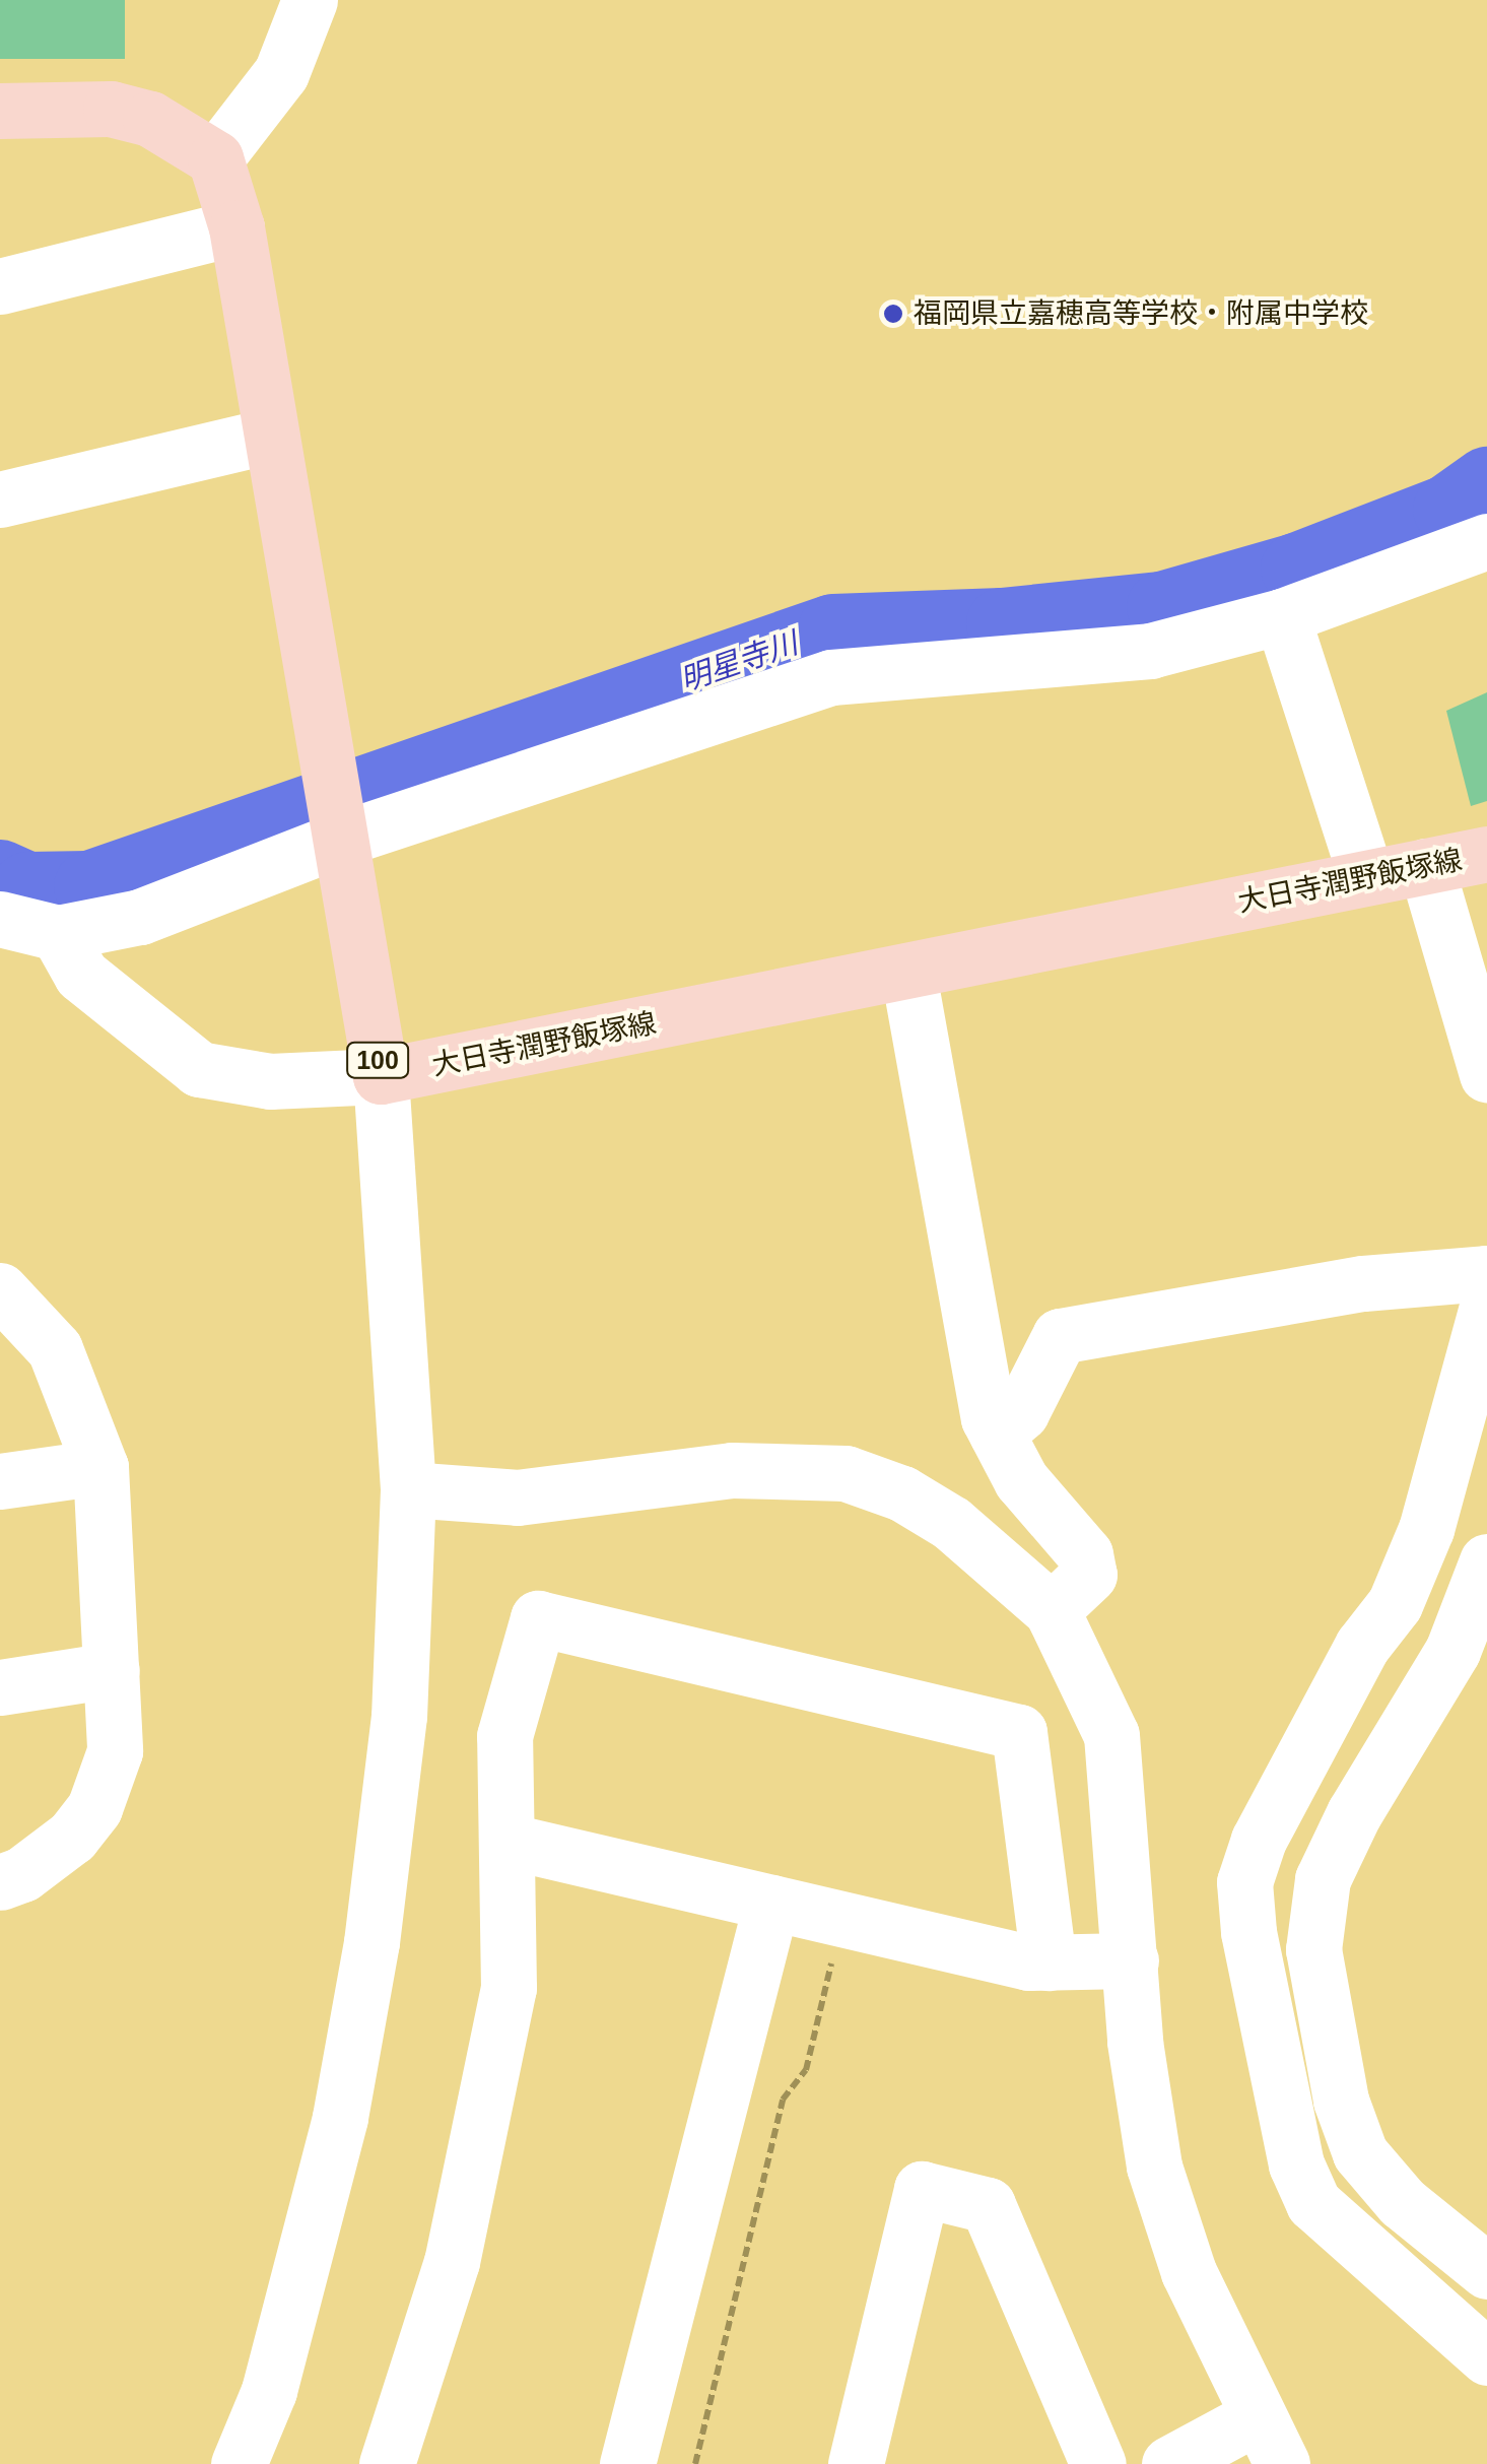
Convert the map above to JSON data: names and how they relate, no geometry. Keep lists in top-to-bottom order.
{
  "streets": {
    "main road": ["大日寺潤野飯塚線", "100"]
  },
  "crossings": [
    ["大日寺潤野飯塚線", "100"]
  ],
  "water": ["明星寺川"],
  "places": ["福岡県立嘉穂高等学校・附属中学校"]
}
